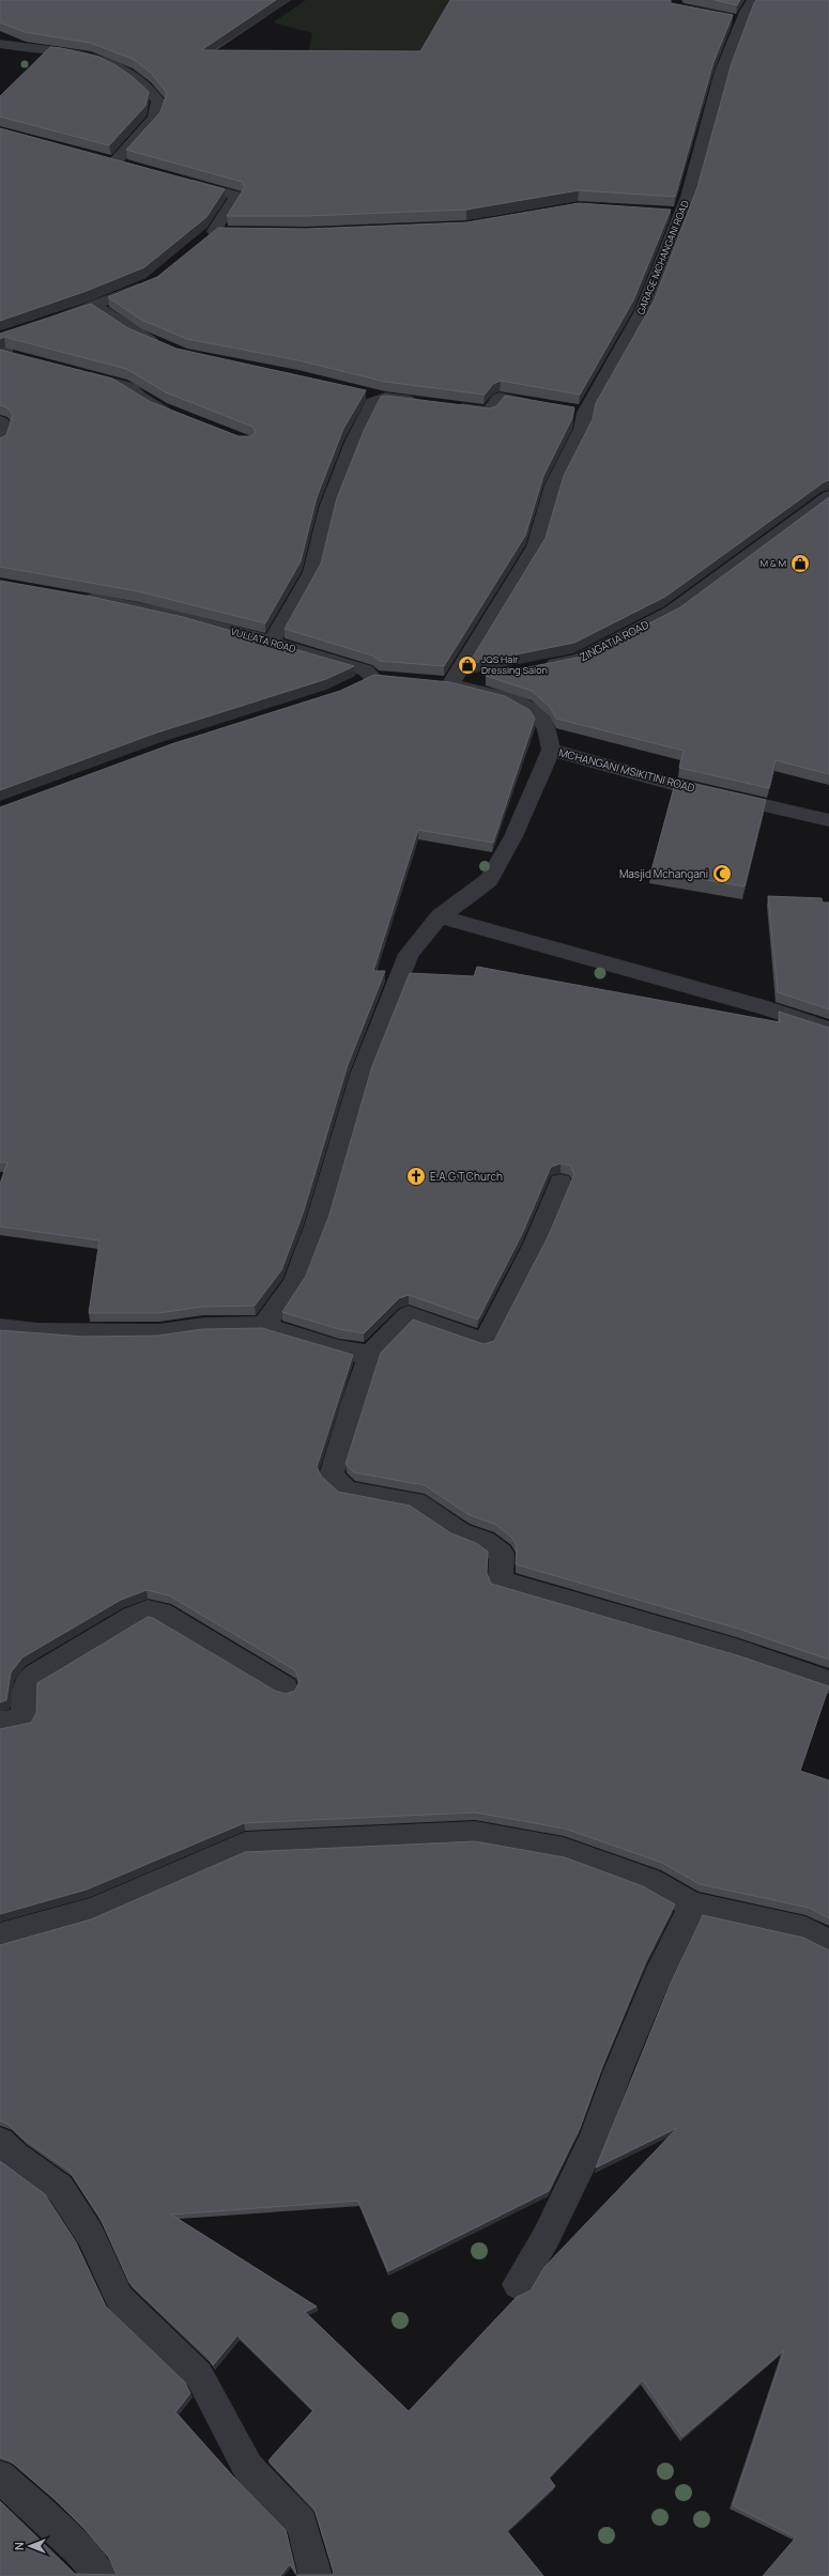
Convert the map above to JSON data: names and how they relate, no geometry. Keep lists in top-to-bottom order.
{
  "streets": {
    "street": [
      "GARAGE MCHANGANI ROAD",
      "VULLATA ROAD",
      "ZINGATIA ROAD",
      "MCHANGANI MSIKITINI ROAD"
    ]
  },
  "places": {
    "shop": ["M & M", "JQS Hair Dressing Salon"],
    "mosque": ["Masjid Mchangani"],
    "church": ["E.A.G.T Church"]
  },
  "north": "left"
}
